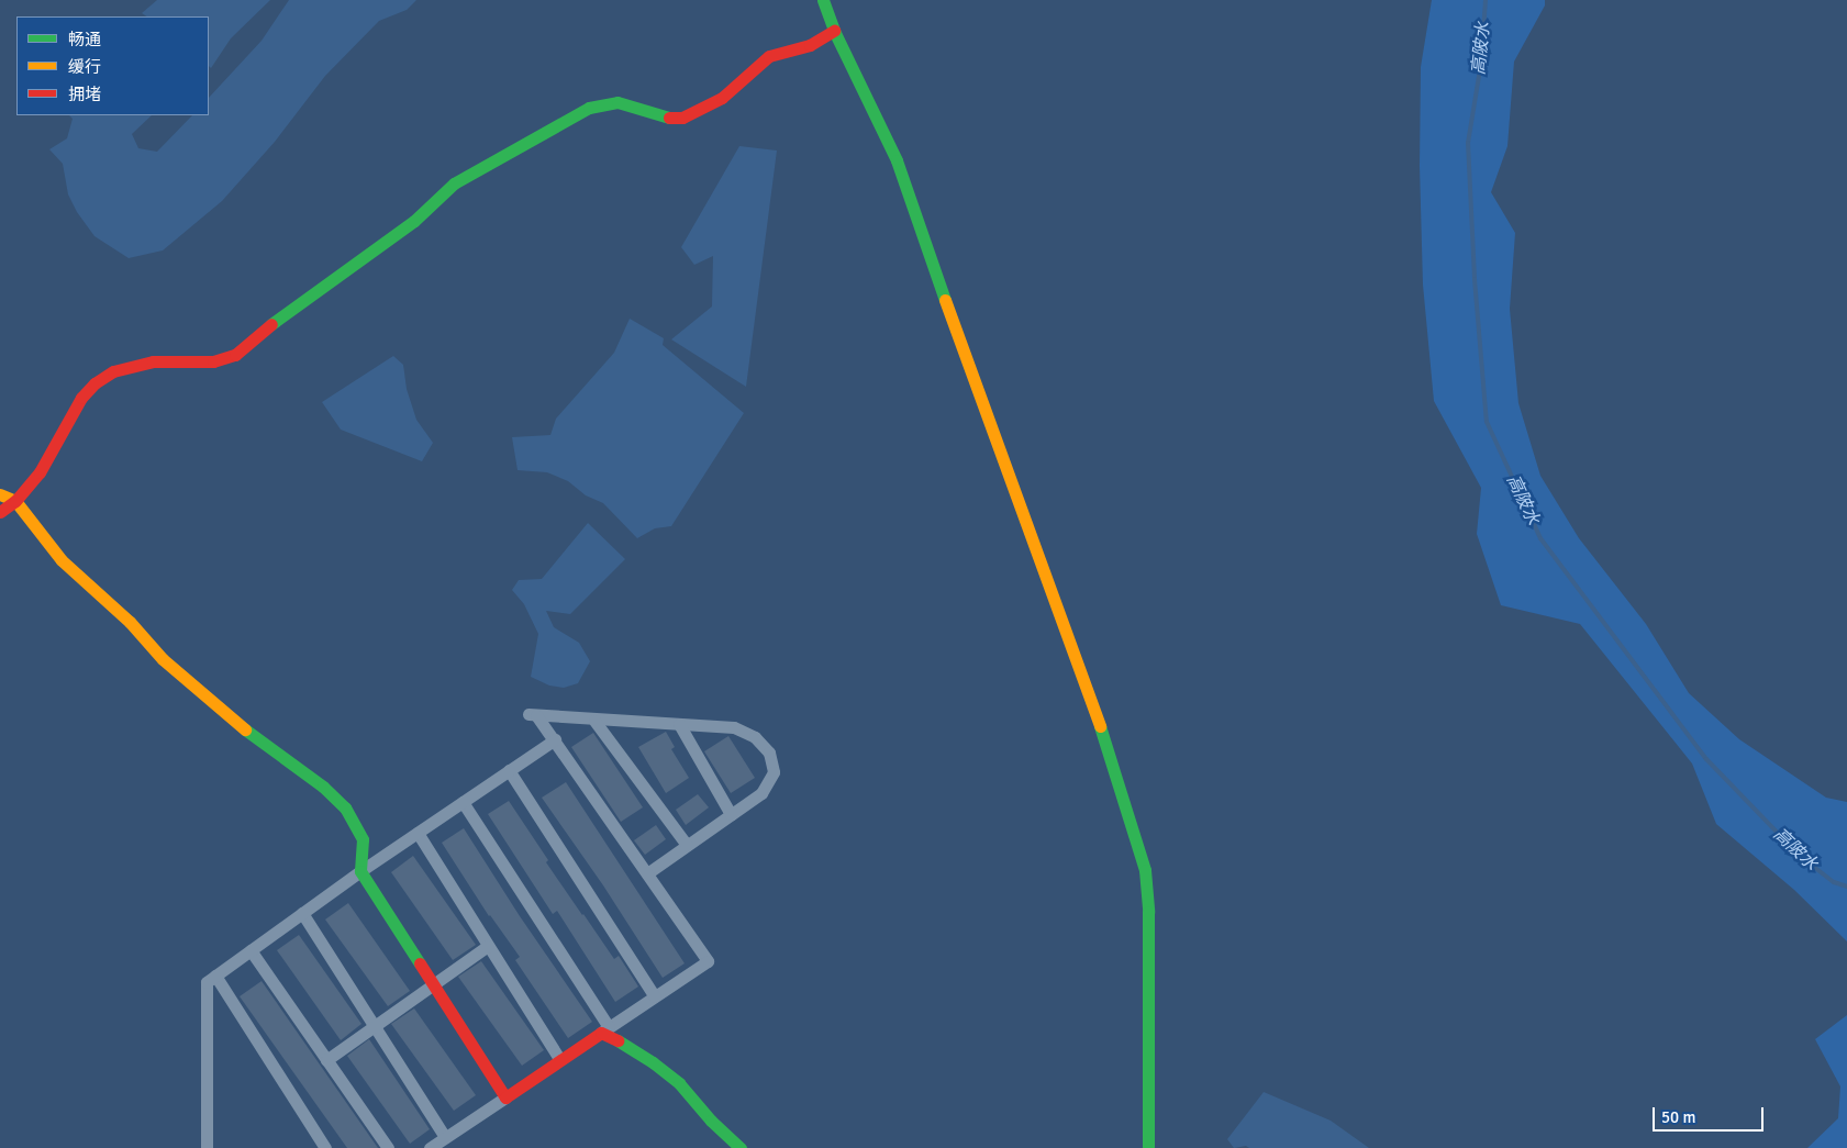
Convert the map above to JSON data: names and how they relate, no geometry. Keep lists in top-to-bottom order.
{
  "water": ["高陂水"],
  "legend": ["畅通", "缓行", "拥堵"],
  "scale_bar": "50 m"
}
